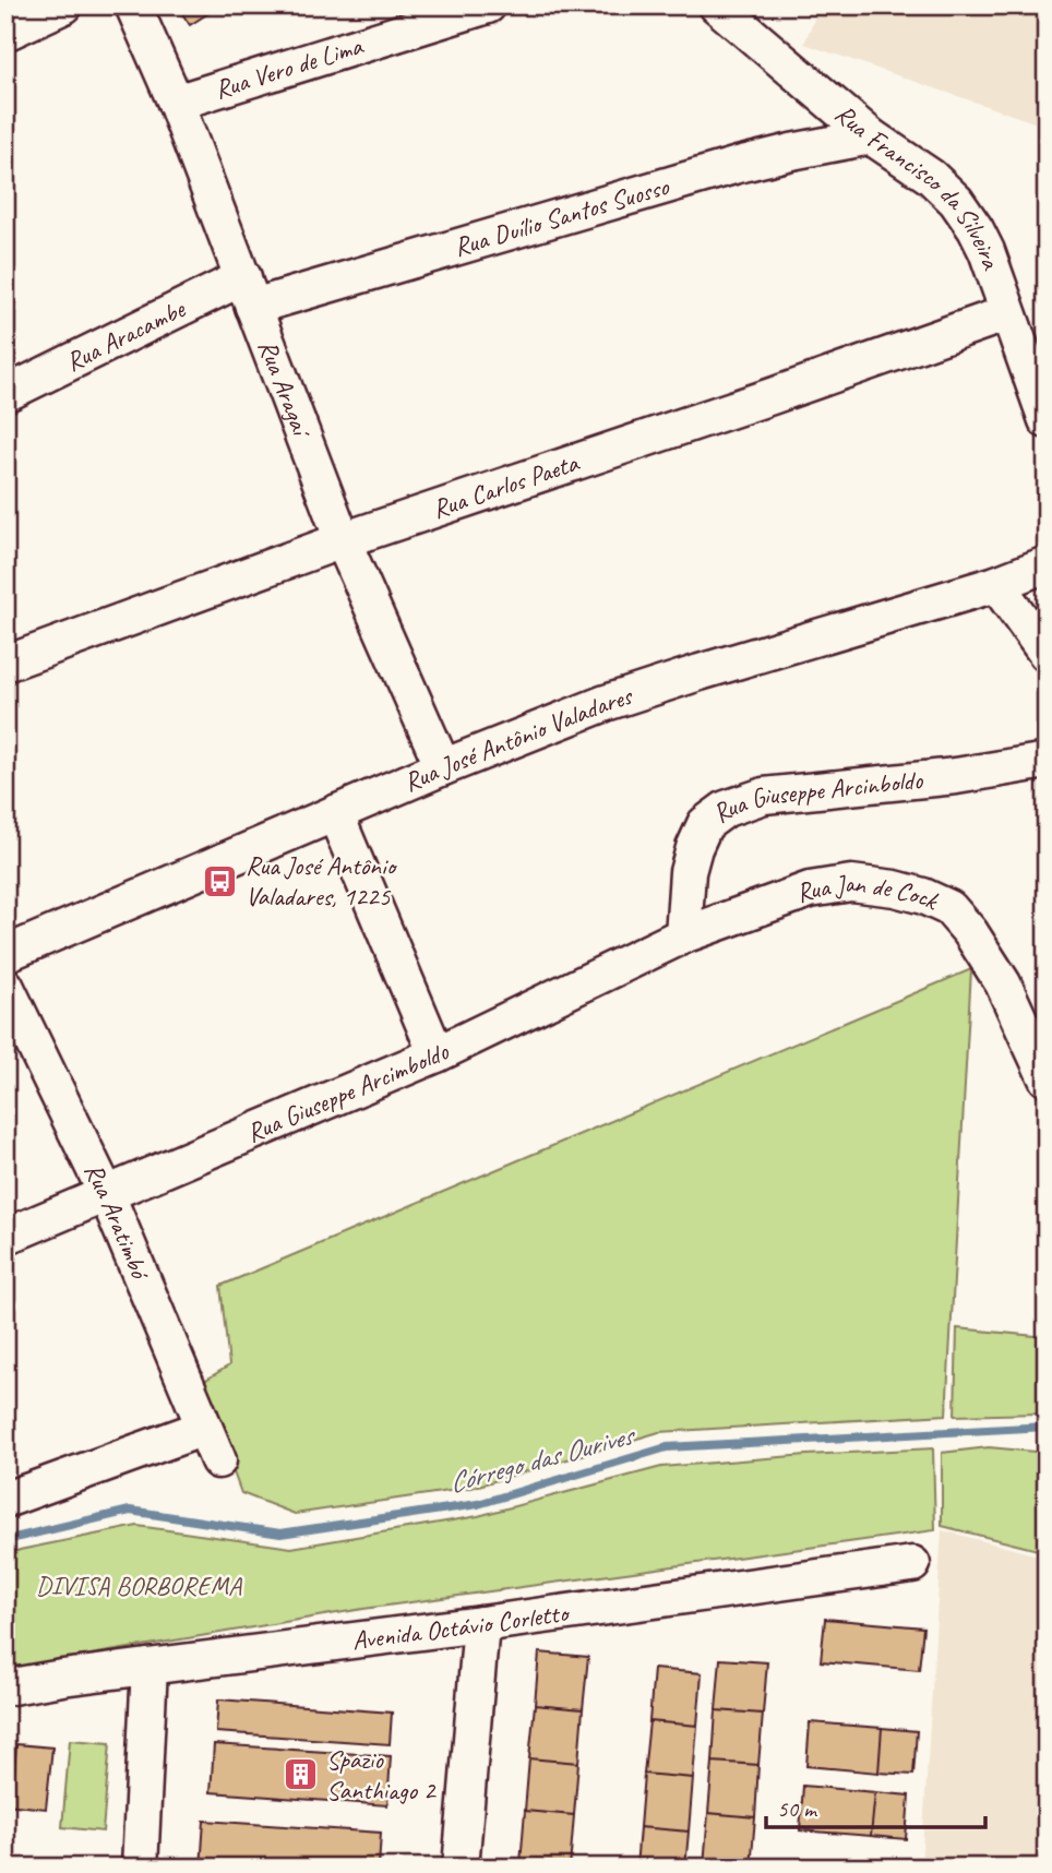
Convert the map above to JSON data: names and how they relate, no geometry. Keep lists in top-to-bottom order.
{
  "streets": {
    "street": [
      "Rua Vero de Lima",
      "Rua Francisco da Silveira",
      "Rua Duílio Santos Suosso",
      "Rua Aracambe",
      "Rua Aragaí",
      "Rua Carlos Paeta",
      "Rua José Antônio Valadares",
      "Rua Giuseppe Arcinboldo",
      "Rua Jan de Cock",
      "Rua Giuseppe Arcimboldo",
      "Rua Aratimbó",
      "Avenida Octávio Corletto"
    ]
  },
  "crossings": [
    ["Rua Vero de Lima", "Rua Aragaí"],
    ["Rua Francisco da Silveira", "Rua Duílio Santos Suosso"],
    ["Rua Francisco da Silveira", "Rua Carlos Paeta"],
    ["Rua Duílio Santos Suosso", "Rua Aracambe"],
    ["Rua Duílio Santos Suosso", "Rua Aragaí"],
    ["Rua Aracambe", "Rua Aragaí"],
    ["Rua Aragaí", "Rua Carlos Paeta"],
    ["Rua Aragaí", "Rua José Antônio Valadares"],
    ["Rua Giuseppe Arcinboldo", "Rua Jan de Cock"],
    ["Rua Giuseppe Arcinboldo", "Rua Giuseppe Arcimboldo"],
    ["Rua Jan de Cock", "Rua Giuseppe Arcimboldo"],
    ["Rua Giuseppe Arcimboldo", "Rua Aratimbó"]
  ],
  "water": ["Córrego das Ourives"],
  "parks": ["DIVISA BORBOREMA"],
  "places": {
    "bus stop": ["Rua José Antônio Valadares, 1225"],
    "building": ["Spazio Santhiago 2"]
  },
  "scale_bar": "50 m"
}
